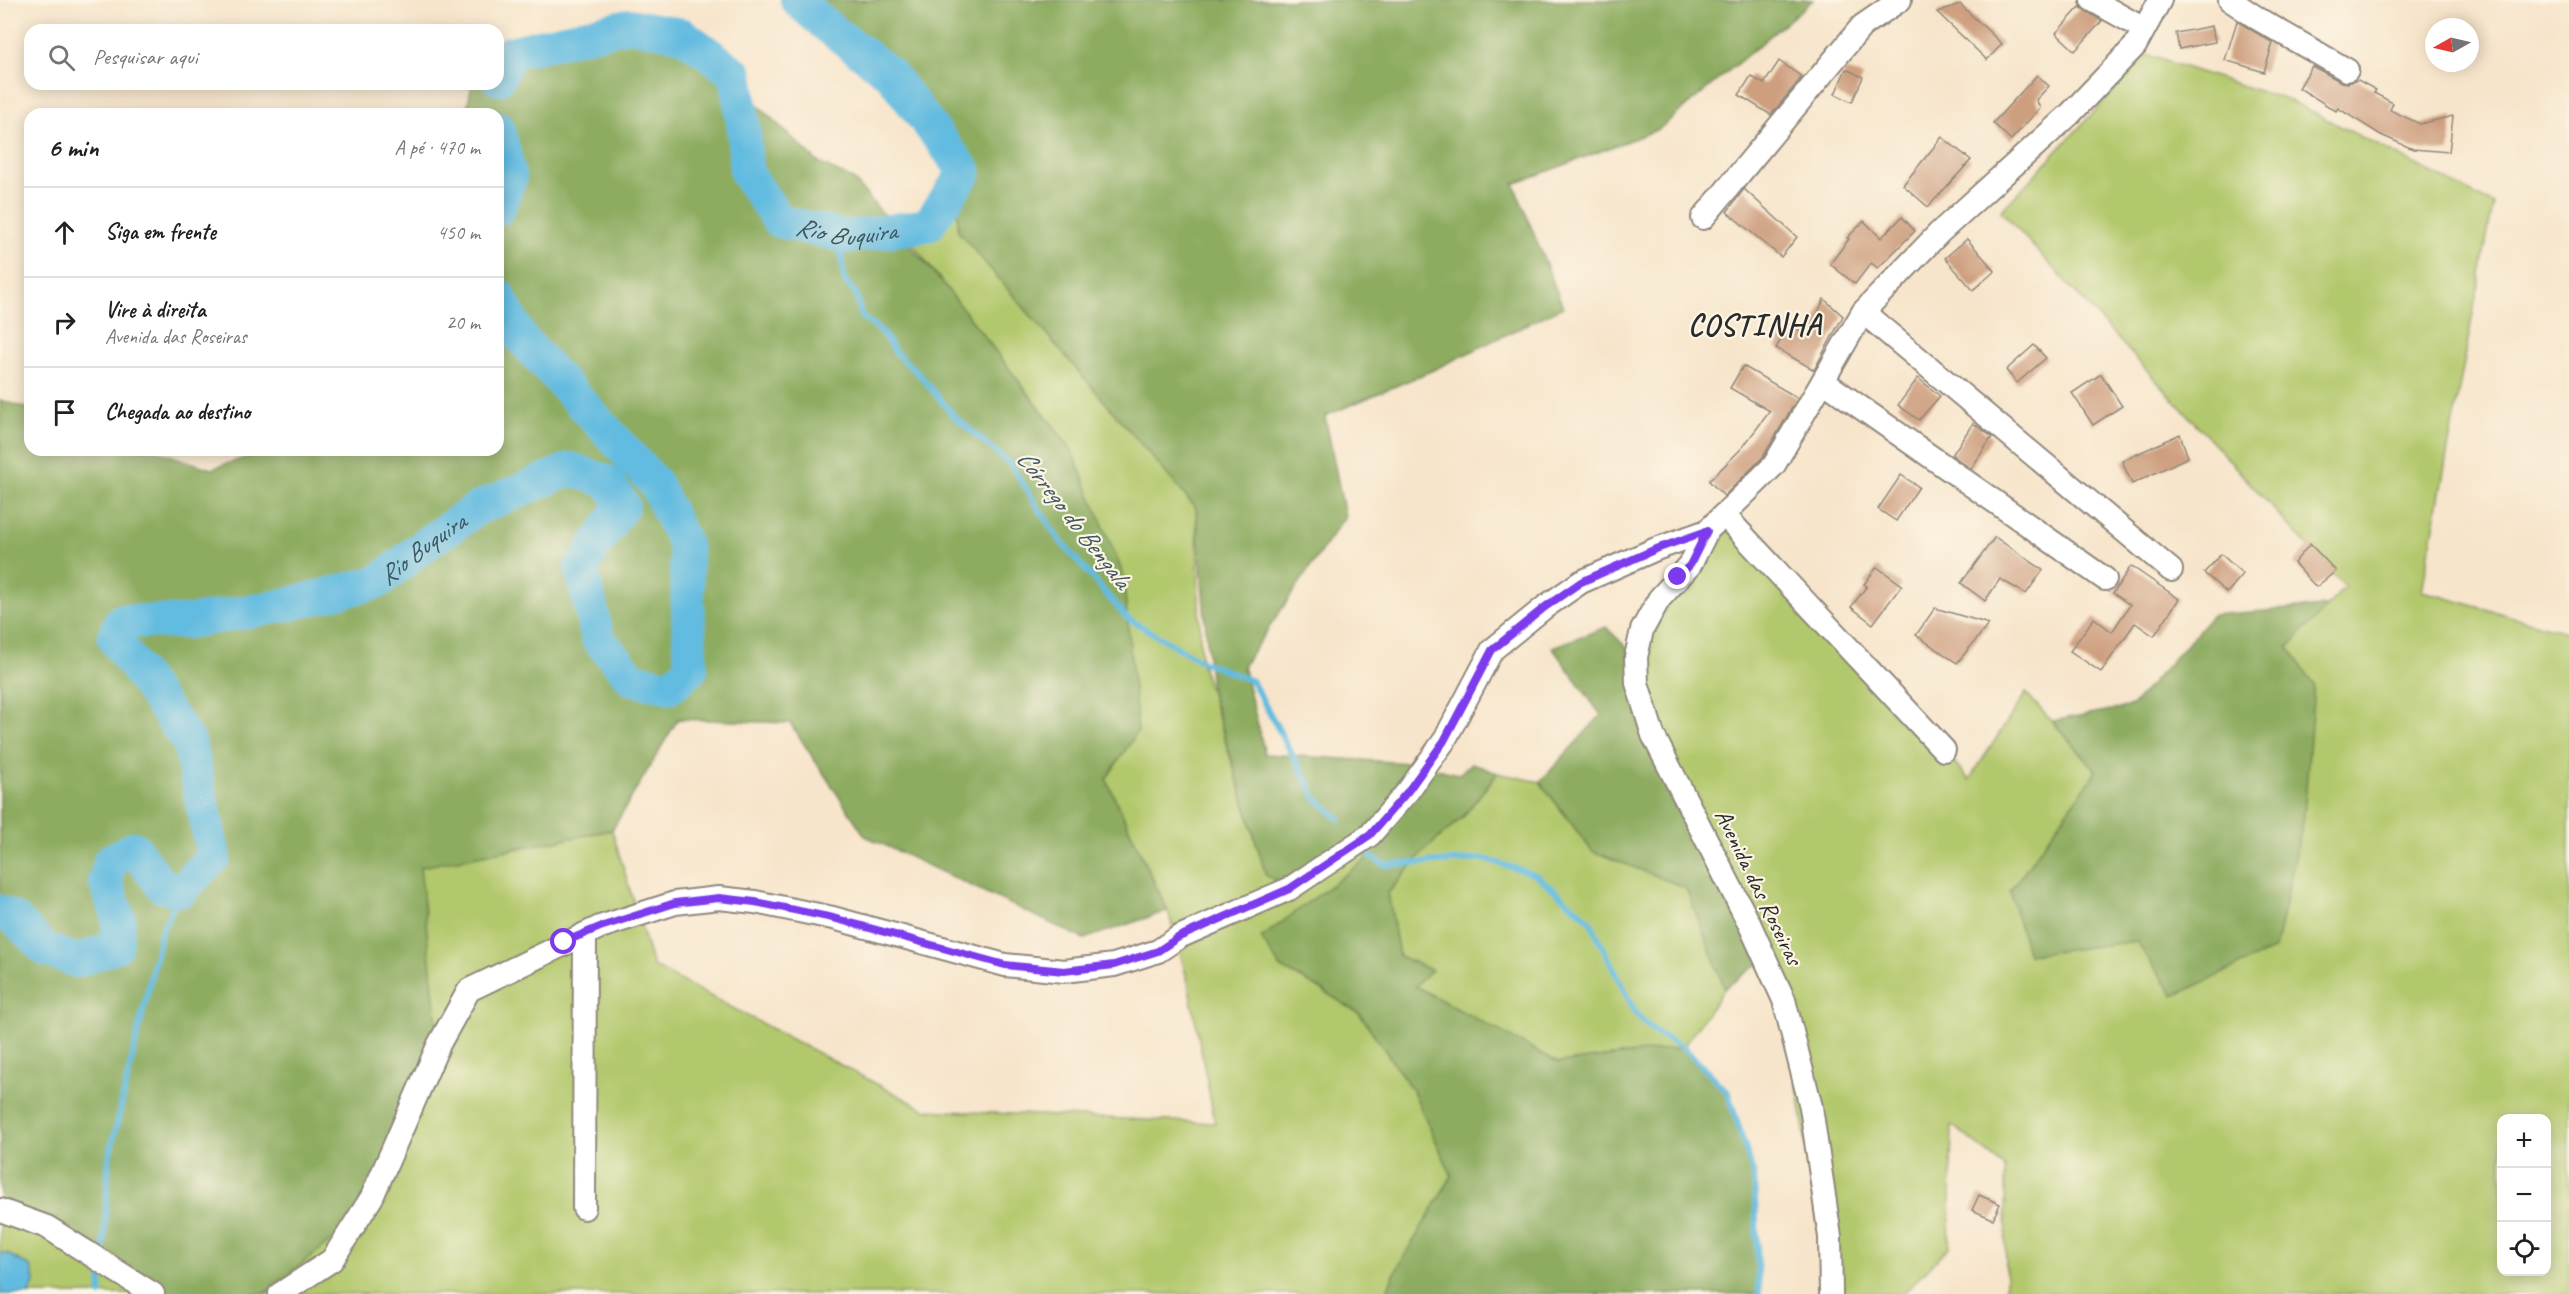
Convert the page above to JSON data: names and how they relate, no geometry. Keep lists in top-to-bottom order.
{
  "streets": {
    "street": ["Avenida das Roseiras"]
  },
  "districts": ["COSTINHA"],
  "water": ["Rio Buquira", "Córrego do Bengala"],
  "north": "left",
  "page": {
    "search": "Pesquisar aqui",
    "heading": ["6 min", "A pé · 470 m"],
    "list": [
      ["Siga em frente", "450 m"],
      ["Vire à direita", "Avenida das Roseiras", "20 m"],
      "Chegada ao destino"
    ],
    "map_buttons": ["+", "−"]
  }
}
